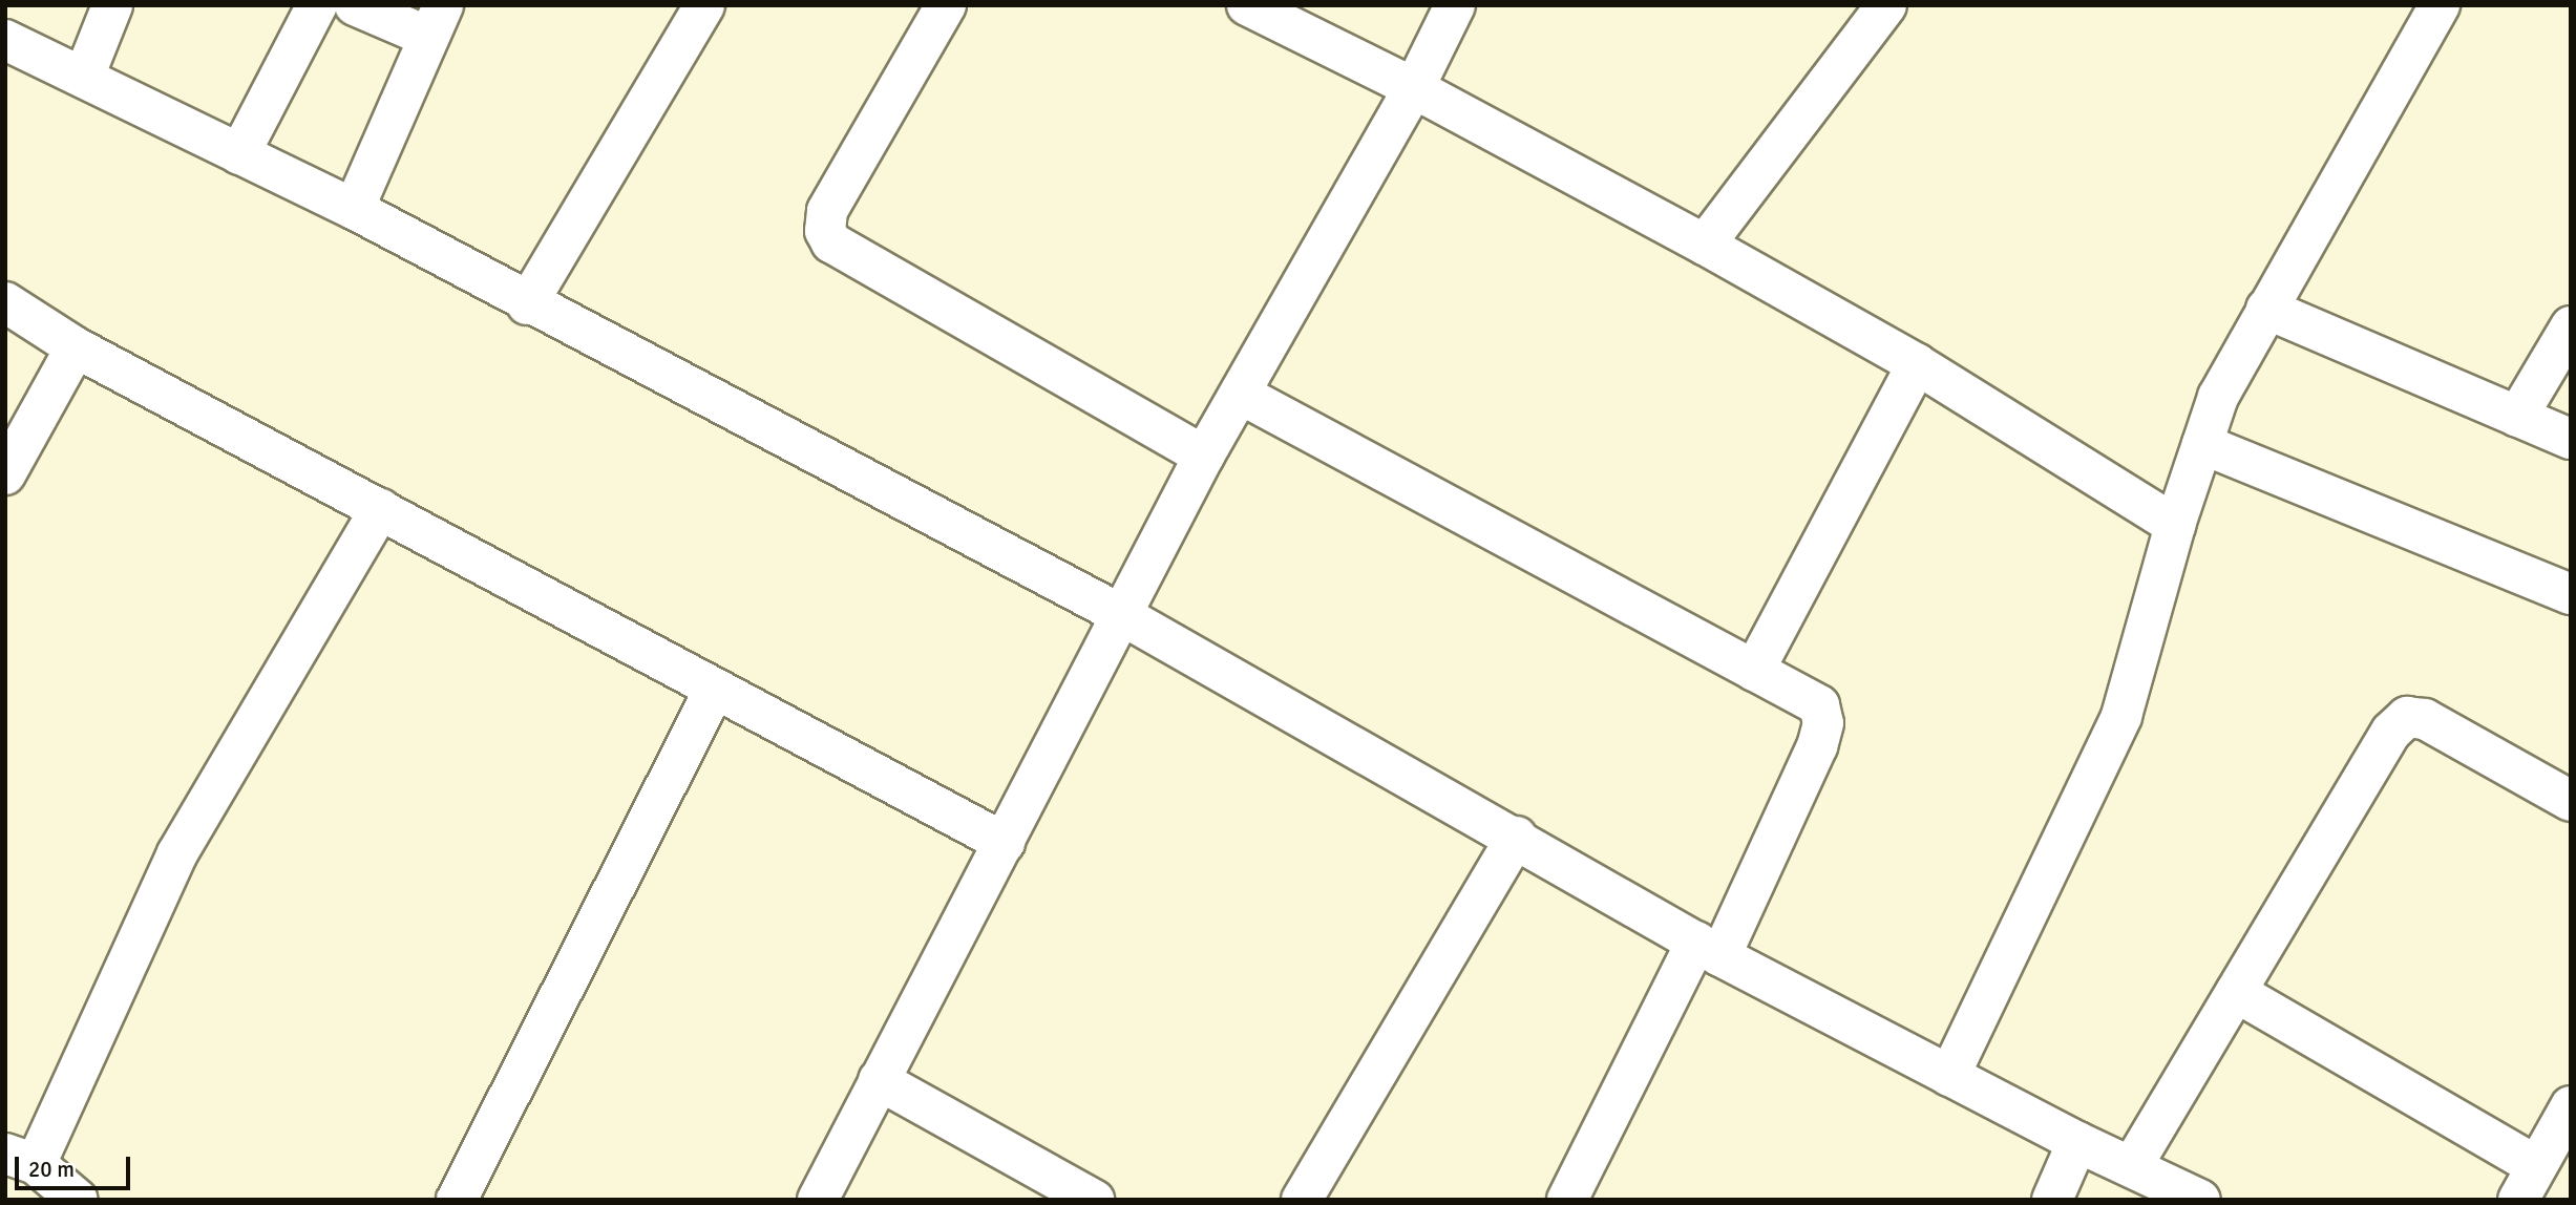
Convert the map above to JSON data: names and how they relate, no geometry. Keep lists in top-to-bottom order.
{
  "scale_bar": "20 m"
}
